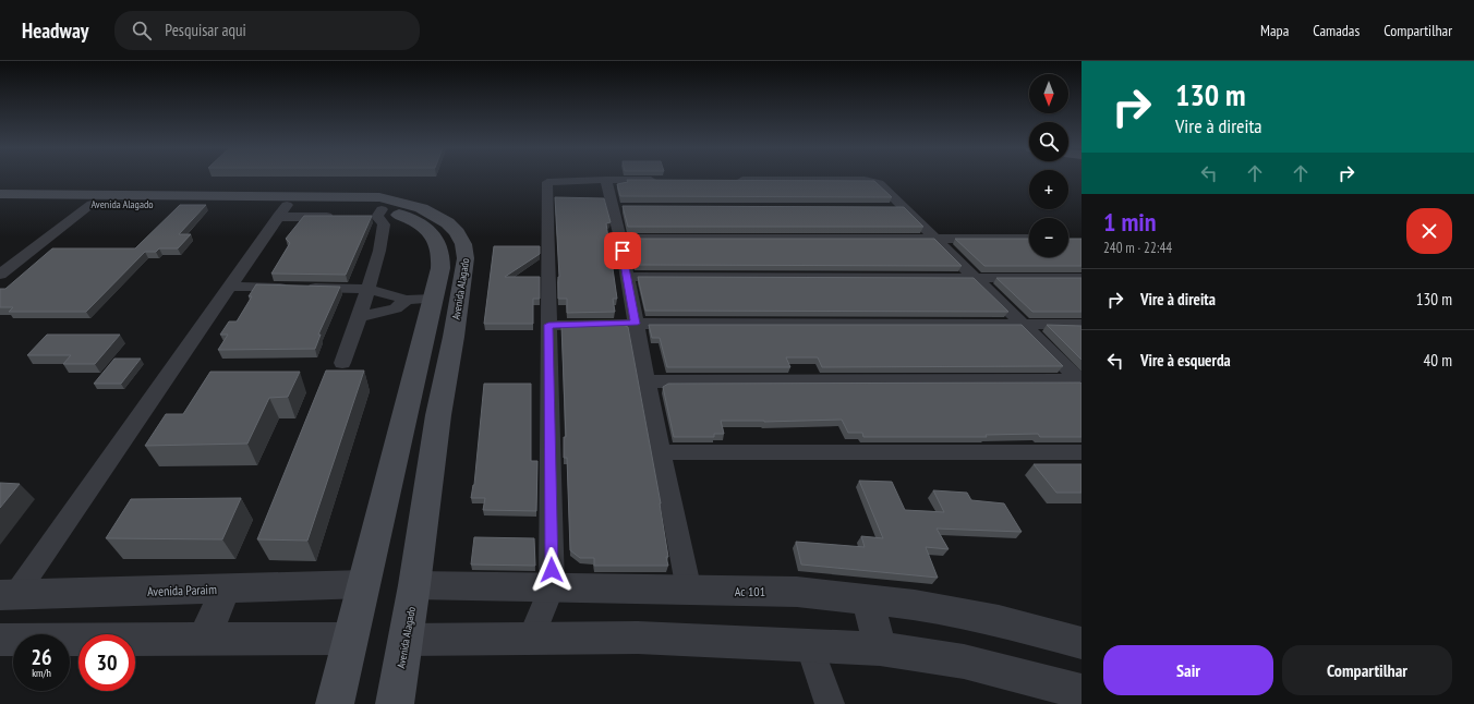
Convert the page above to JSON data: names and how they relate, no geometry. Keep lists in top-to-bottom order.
{
  "streets": {
    "main road": ["Avenida Alagado"],
    "street": ["Avenida Paraim", "Ac 101"]
  },
  "crossings": [
    ["Avenida Alagado", "Avenida Paraim"],
    ["Avenida Alagado", "Ac 101"]
  ],
  "north": "bottom",
  "page": {
    "header": "Headway",
    "search": "Pesquisar aqui",
    "nav": ["Mapa", "Camadas", "Compartilhar"],
    "turn": ["130 m", "Vire à direita"],
    "map_buttons": ["+", "−"],
    "heading": ["1 min", "240 m · 22:44"],
    "list": [
      {
        "name": "Vire à direita",
        "value": "130 m"
      },
      {
        "name": "Vire à esquerda",
        "value": "40 m"
      }
    ],
    "speed": "26 km/h",
    "limit": "30",
    "buttons": ["Sair", "Compartilhar"]
  }
}
